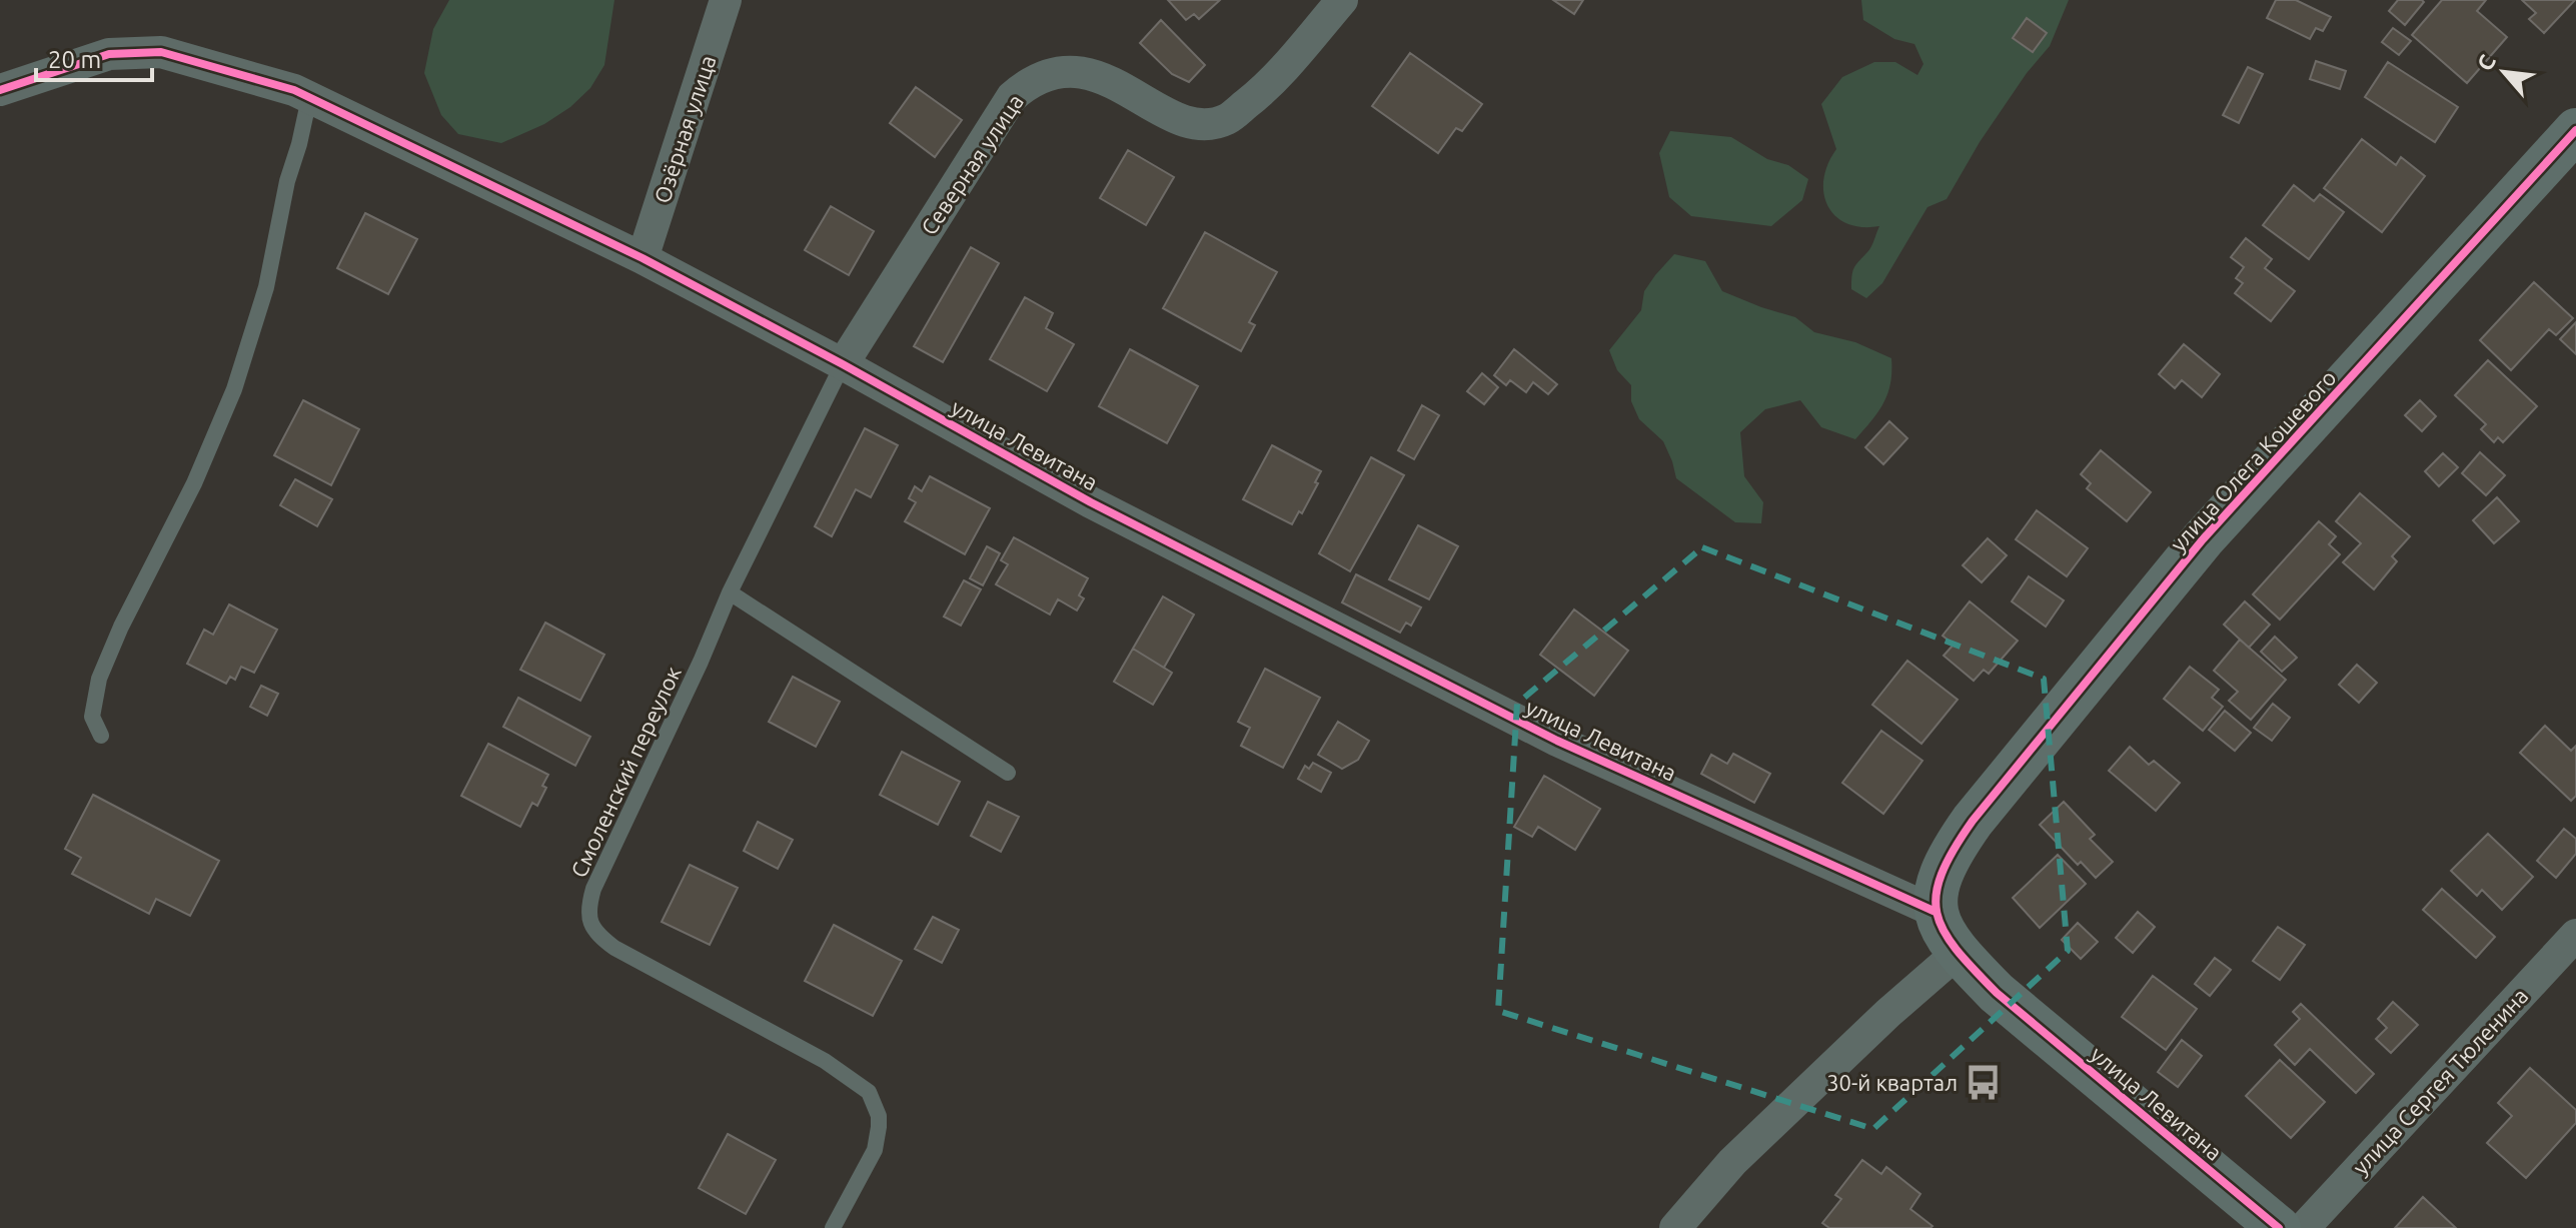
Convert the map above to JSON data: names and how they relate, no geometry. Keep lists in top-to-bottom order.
{
  "streets": {
    "street": [
      "Озёрная улица",
      "Северная улица",
      "улица Левитана",
      "улица Олега Кошевого",
      "улица Сергея Тюленина"
    ],
    "lane": ["Смоленский переулок"]
  },
  "crossings": [
    ["Озёрная улица", "улица Левитана"],
    ["Северная улица", "улица Левитана"],
    ["Северная улица", "Смоленский переулок"],
    ["улица Левитана", "улица Олега Кошевого"],
    ["улица Левитана", "Смоленский переулок"]
  ],
  "places": {
    "bus stop": ["30-й квартал"]
  },
  "scale_bar": "20 m",
  "north": "top left"
}
